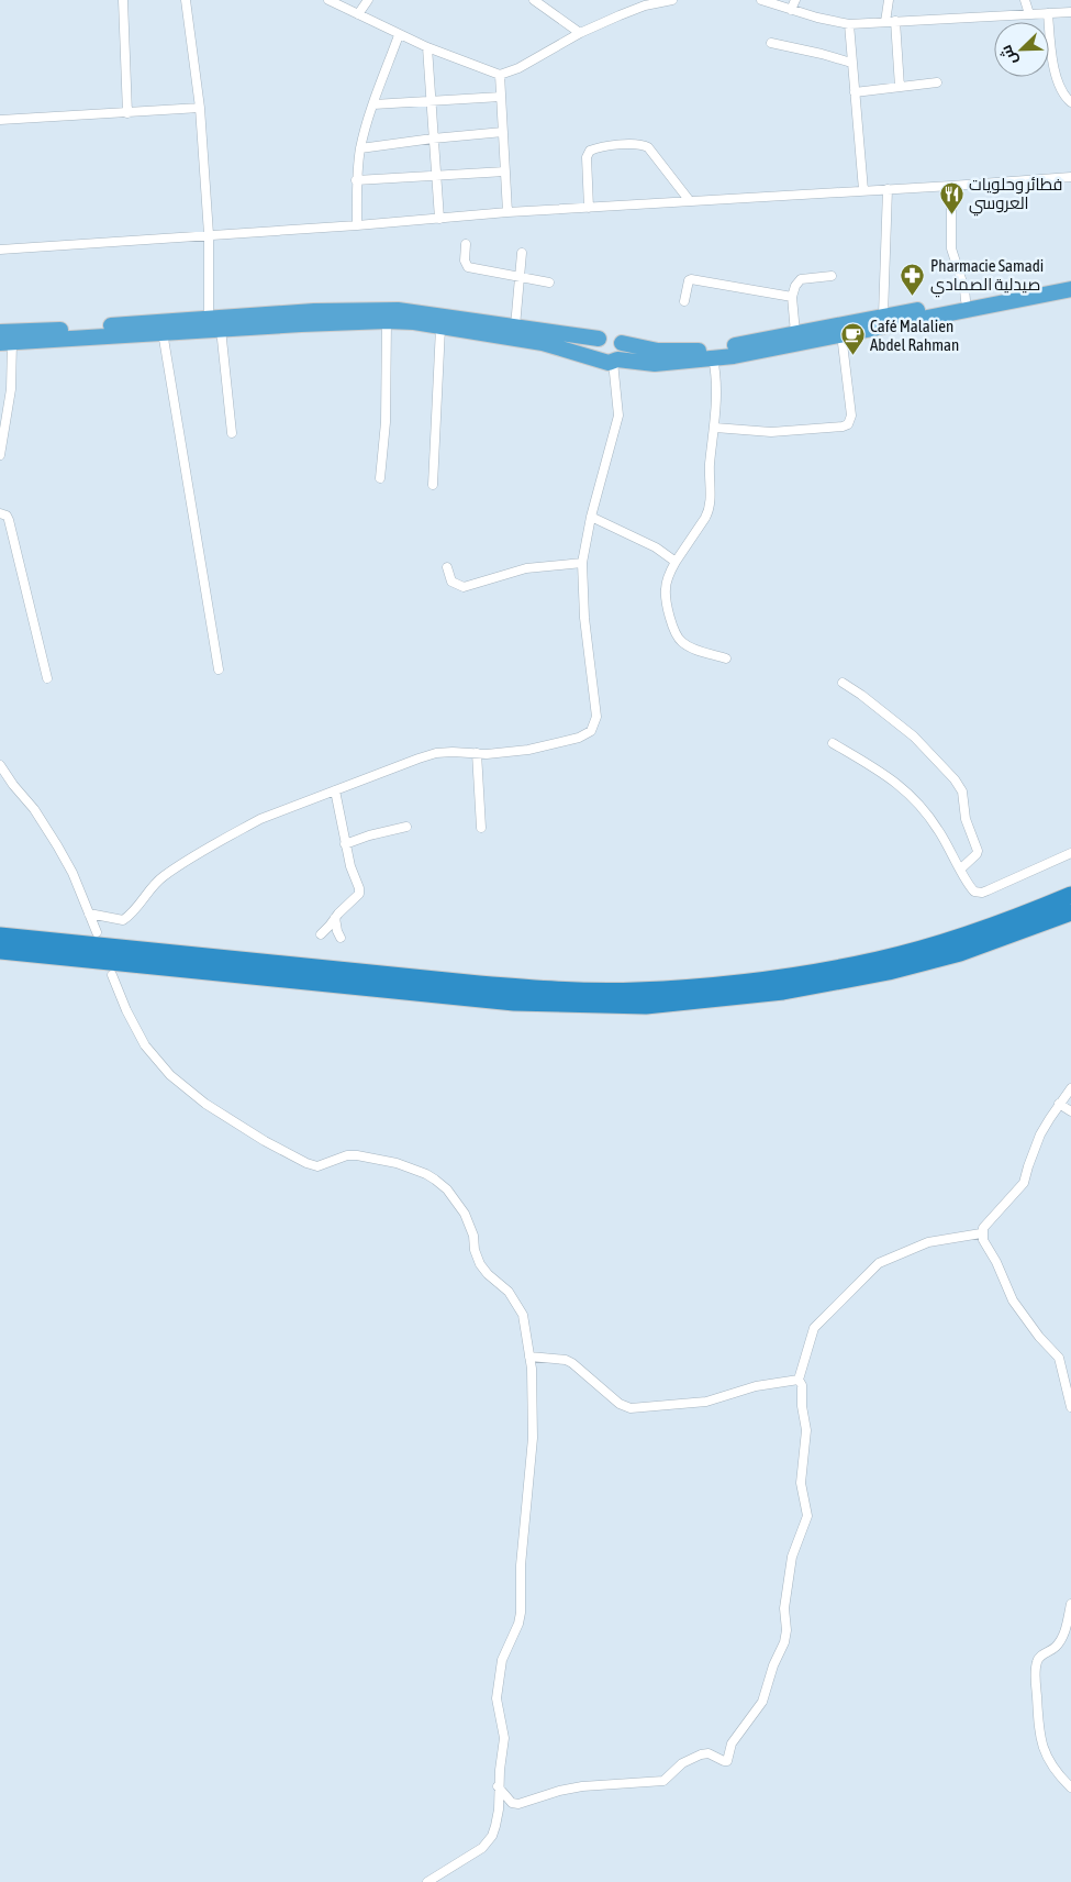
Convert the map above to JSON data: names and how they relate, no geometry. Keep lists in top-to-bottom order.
{
  "places": {
    "restaurant": ["فطائر وحلويات العروسي"],
    "pharmacy": ["Pharmacie Samadi صيدلية الصمادي"],
    "cafe": ["Café Malalien Abdel Rahman"]
  },
  "north": "bottom left"
}
